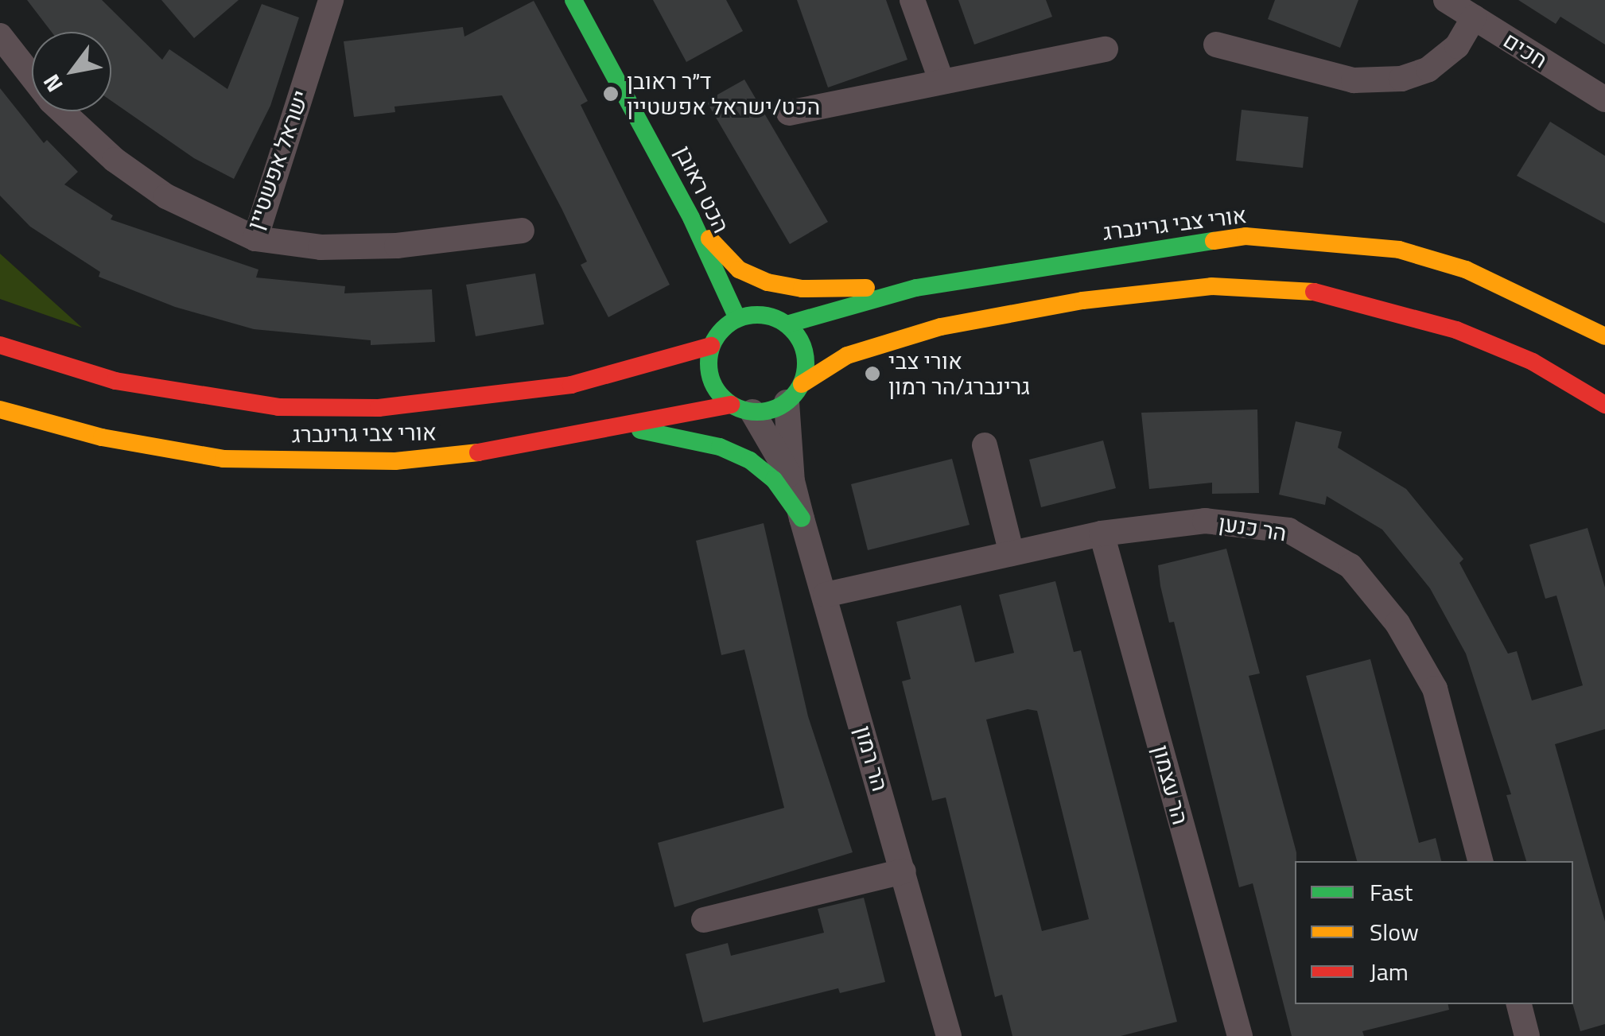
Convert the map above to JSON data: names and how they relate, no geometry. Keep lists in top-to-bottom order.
{
  "streets": {
    "main road": ["הכט ראובן", "אורי צבי גרינברג"],
    "street": [
      "חכים",
      "ישראל אפשטיין",
      "הר כנען",
      "הר רמון",
      "הר עצמון"
    ]
  },
  "crossings": [
    ["הכט ראובן", "אורי צבי גרינברג"],
    ["הכט ראובן", "הר רמון"],
    ["אורי צבי גרינברג", "הר רמון"],
    ["הר כנען", "הר רמון"],
    ["הר כנען", "הר עצמון"]
  ],
  "places": ["ד״ר ראובן הכט/ישראל אפשטיין", "אורי צבי גרינברג/הר רמון"],
  "legend": ["Fast", "Slow", "Jam"],
  "north": "bottom left"
}
